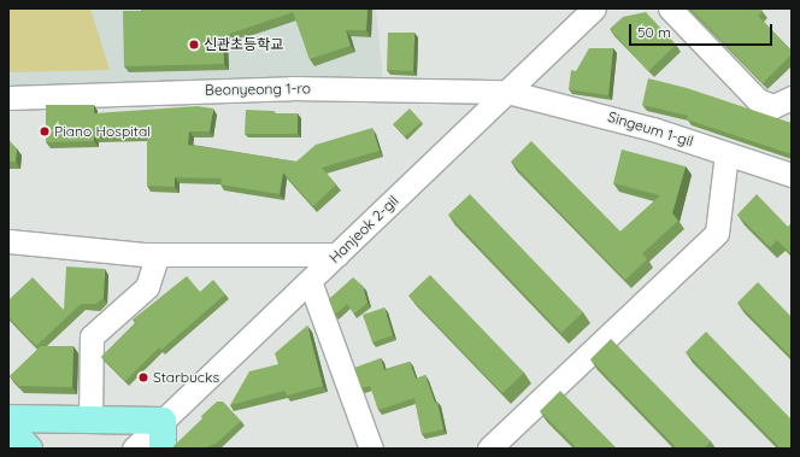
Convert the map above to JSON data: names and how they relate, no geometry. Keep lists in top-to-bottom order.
{
  "streets": {
    "street": ["Beonyeong 1-ro", "Singeum 1-gil", "Hanjeok 2-gil"]
  },
  "crossings": [
    ["Beonyeong 1-ro", "Singeum 1-gil"],
    ["Beonyeong 1-ro", "Hanjeok 2-gil"],
    ["Singeum 1-gil", "Hanjeok 2-gil"]
  ],
  "places": ["신관초등학교", "Piano Hospital", "Starbucks"],
  "scale_bar": "50 m"
}
